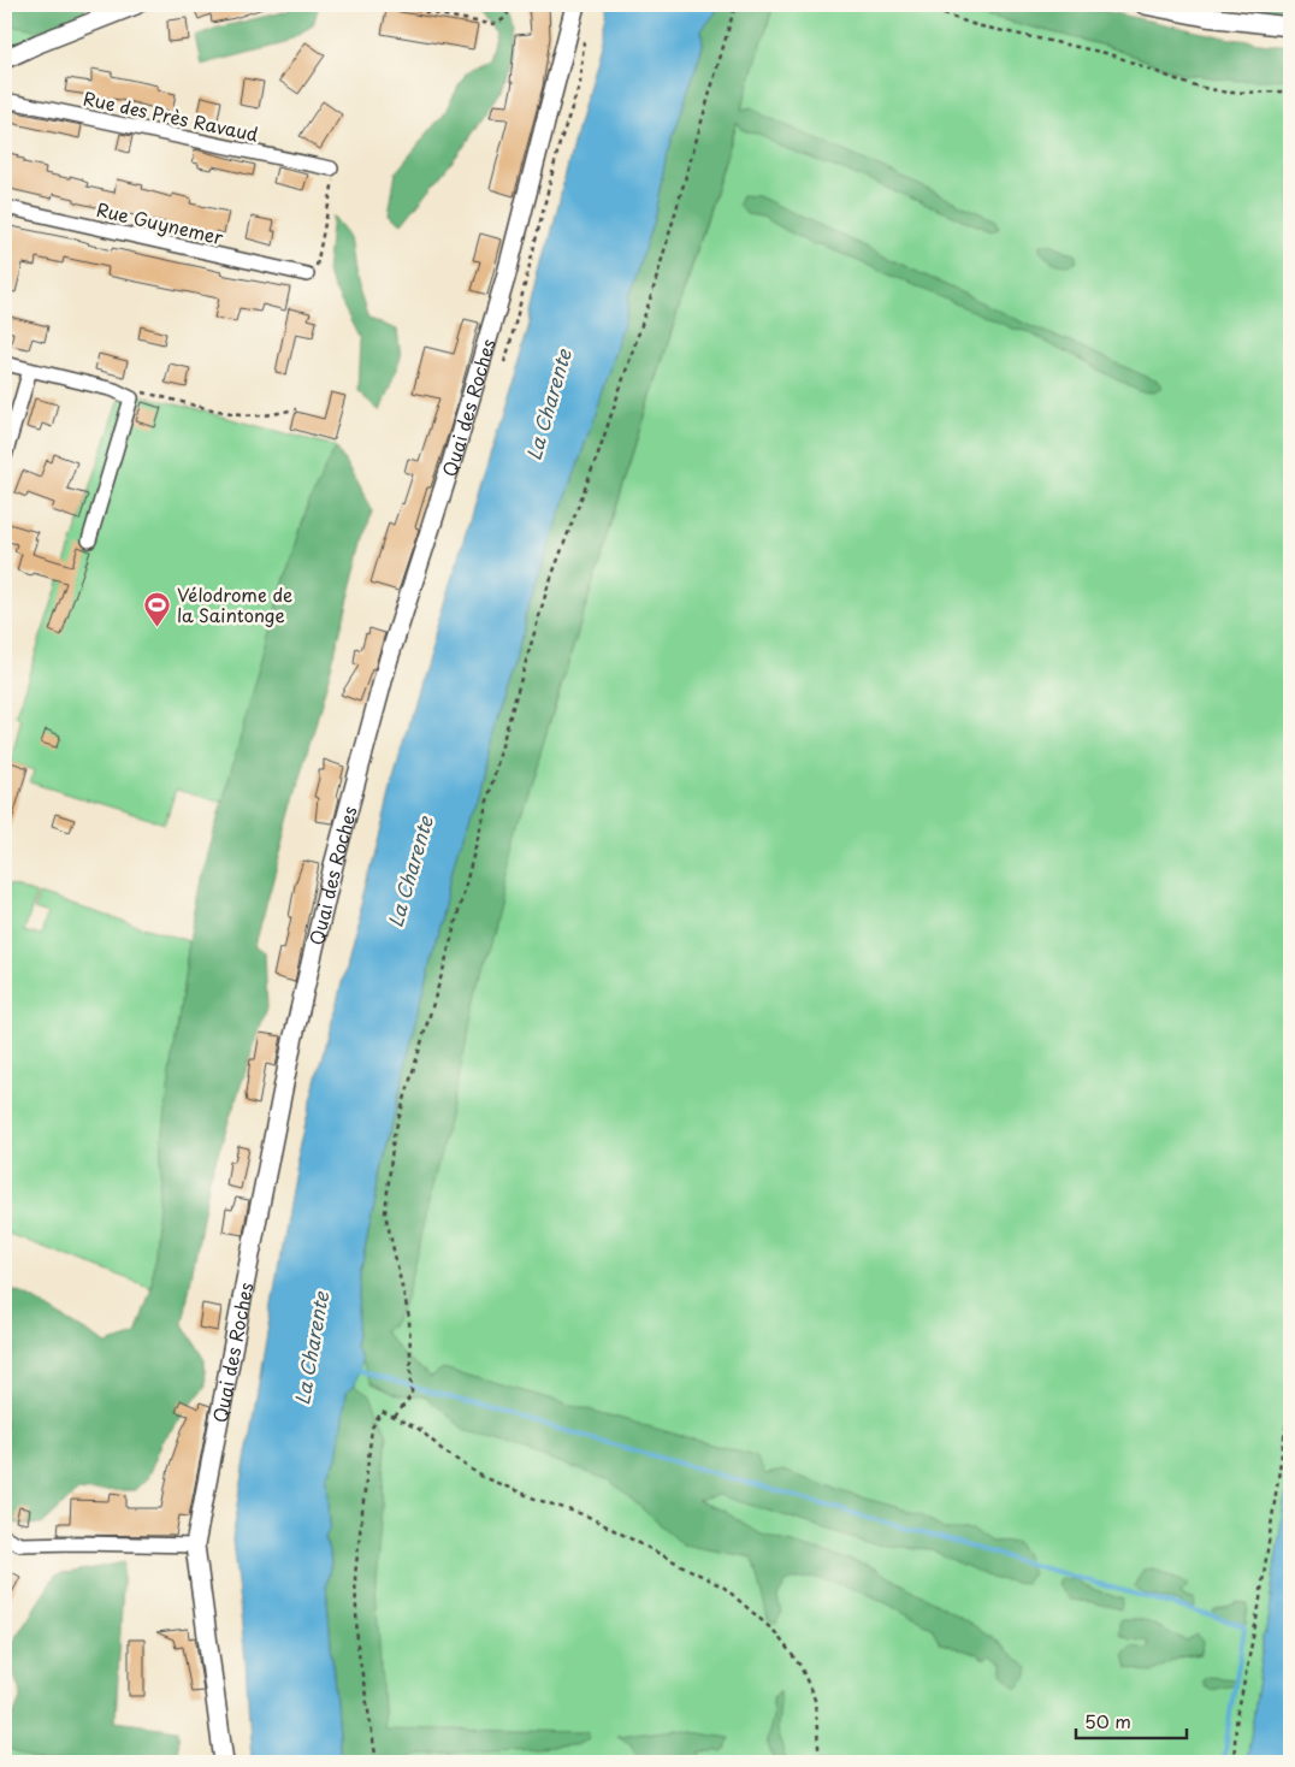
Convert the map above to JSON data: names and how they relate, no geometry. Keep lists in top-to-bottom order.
{
  "streets": {
    "street": ["Rue des Près Ravaud", "Rue Guynemer", "Quai des Roches"]
  },
  "water": ["La Charente"],
  "places": {
    "sports": ["Vélodrome de la Saintonge"]
  },
  "scale_bar": "50 m"
}
